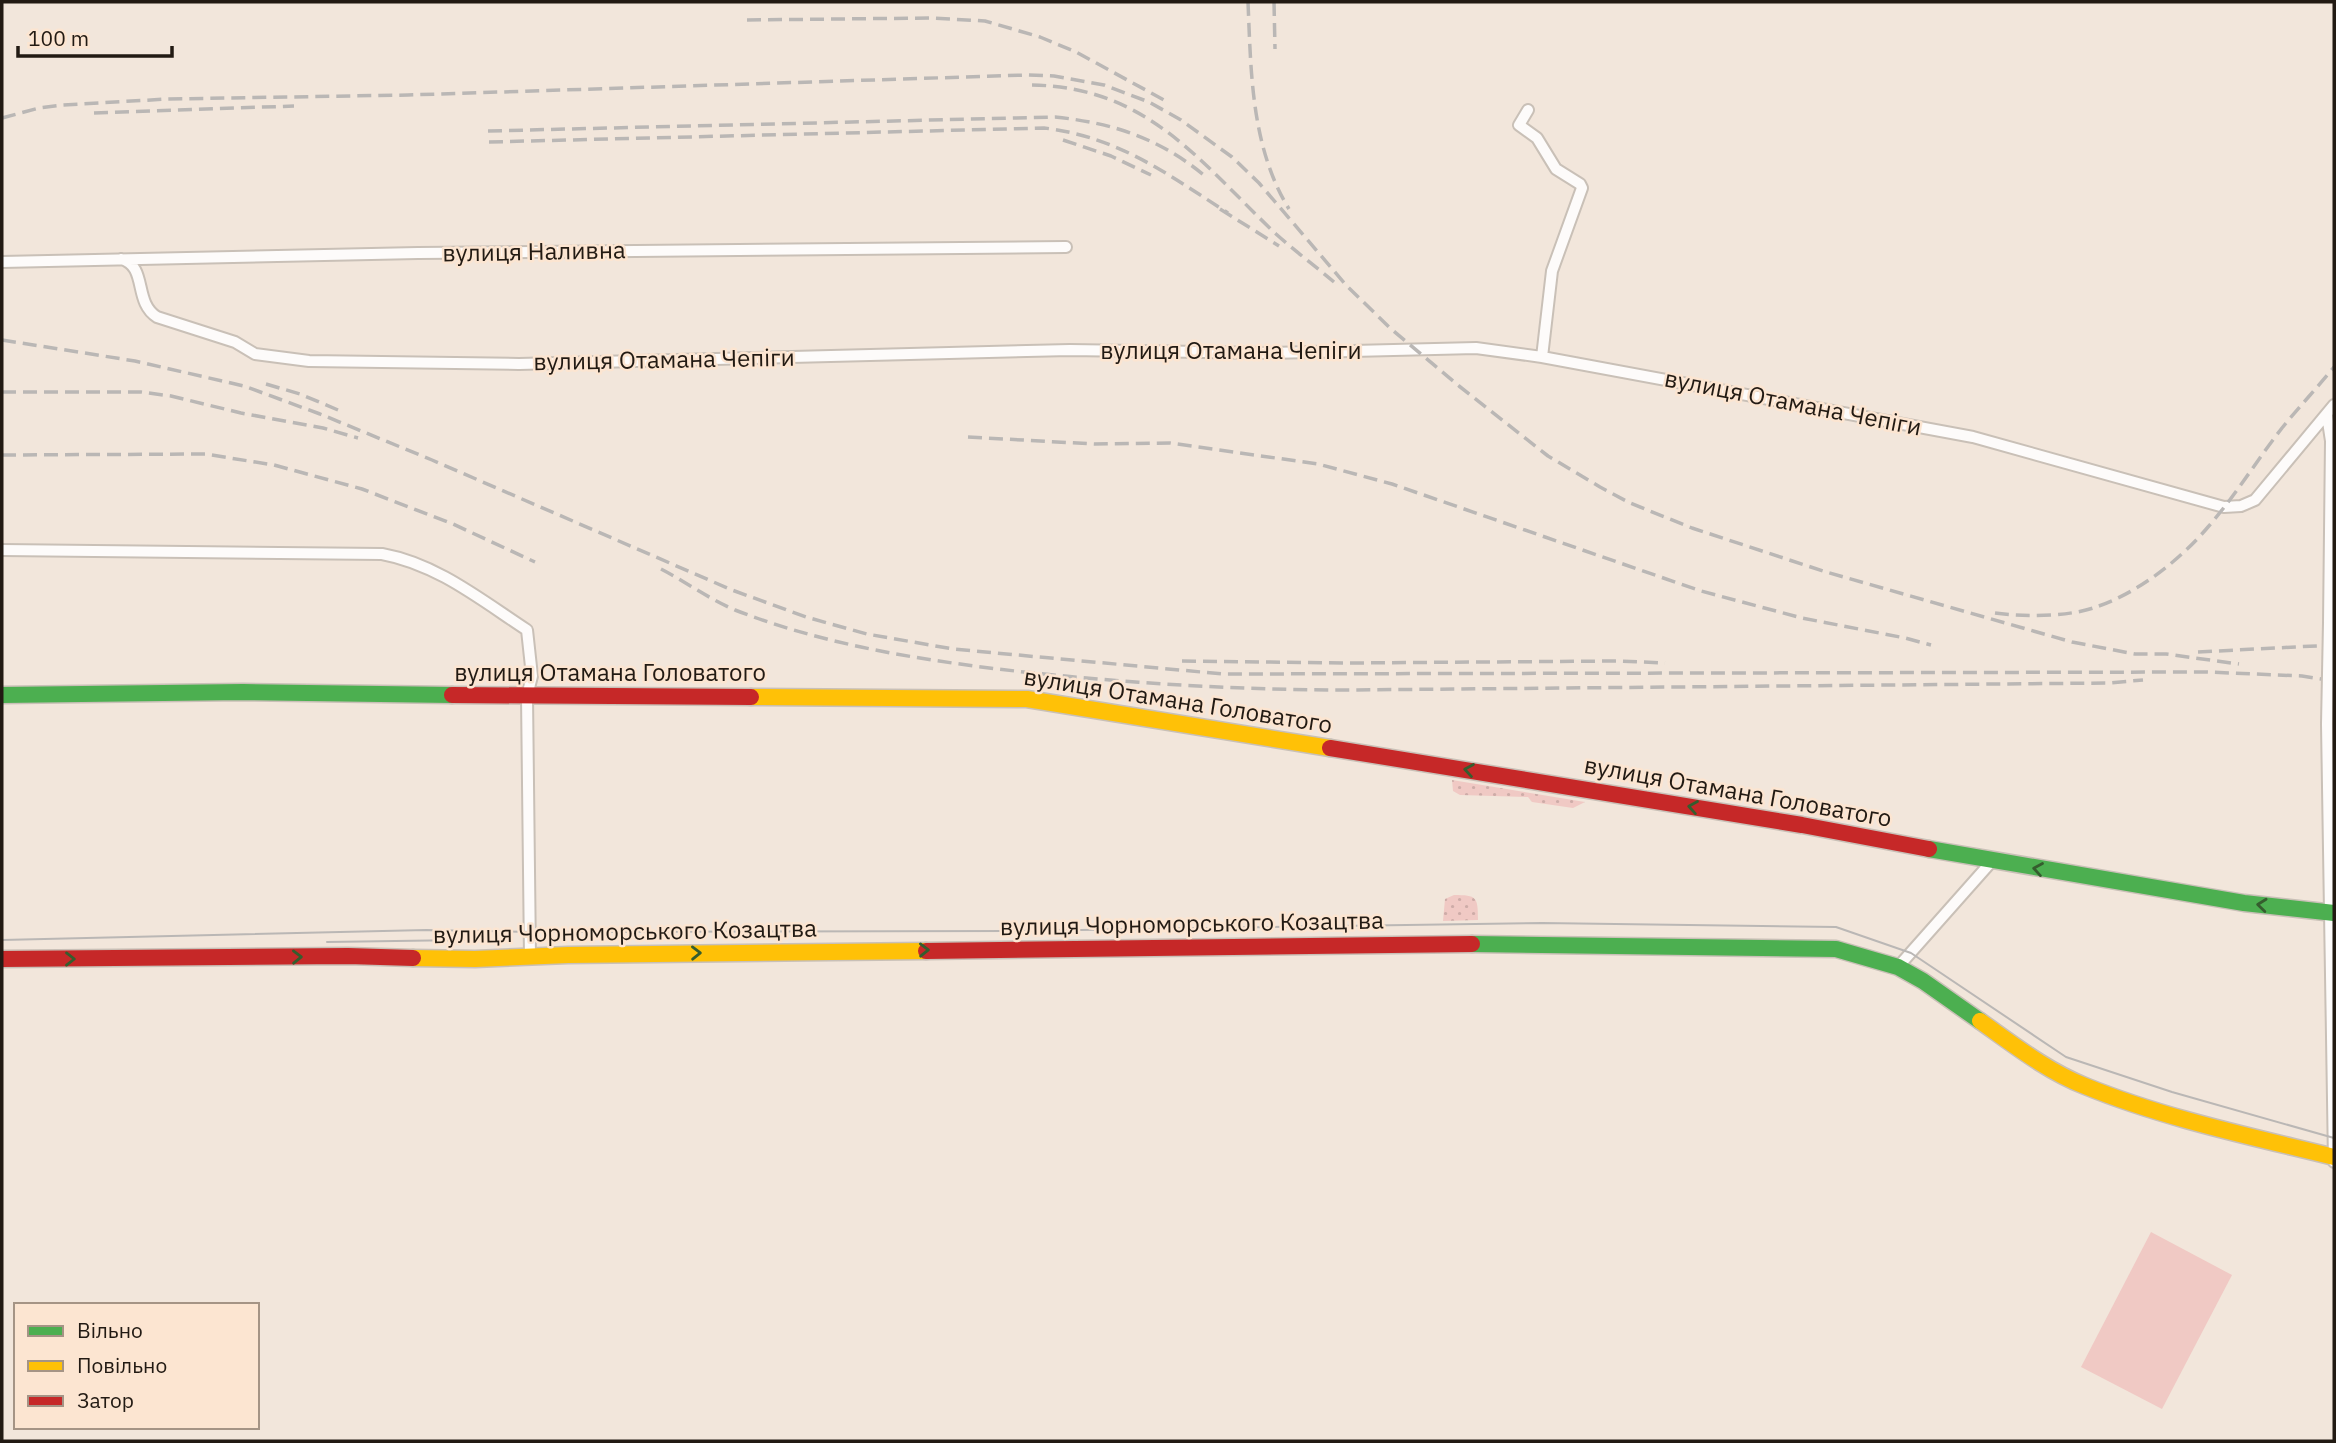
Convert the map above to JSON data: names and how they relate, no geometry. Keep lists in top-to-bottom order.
{
  "streets": {
    "main road": ["вулиця Отамана Головатого", "вулиця Чорноморського Козацтва"],
    "street": ["вулиця Наливна", "вулиця Отамана Чепіги"]
  },
  "crossings": [
    ["вулиця Наливна", "вулиця Отамана Чепіги"]
  ],
  "one_way": ["вулиця Отамана Головатого", "вулиця Чорноморського Козацтва"],
  "legend": ["Вільно", "Повільно", "Затор"],
  "scale_bar": "100 m"
}
